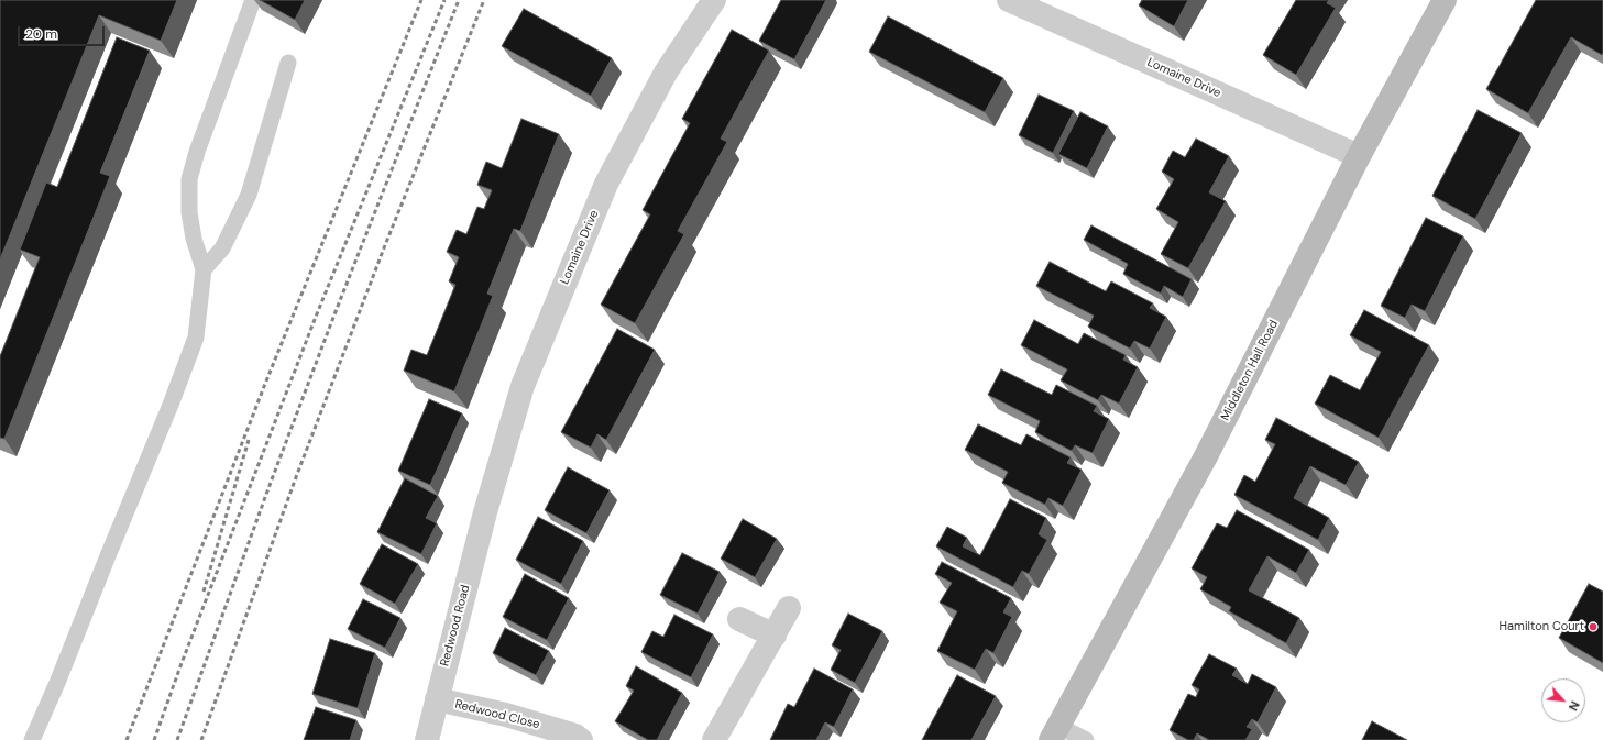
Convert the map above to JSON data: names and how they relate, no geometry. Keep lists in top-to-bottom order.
{
  "streets": {
    "main road": ["Middleton Hall Road"],
    "street": ["Lomaine Drive", "Redwood Road", "Redwood Close"]
  },
  "crossings": [
    ["Lomaine Drive", "Middleton Hall Road"],
    ["Lomaine Drive", "Redwood Road"],
    ["Redwood Road", "Redwood Close"]
  ],
  "places": ["Hamilton Court"],
  "scale_bar": "20 m",
  "north": "bottom right"
}
